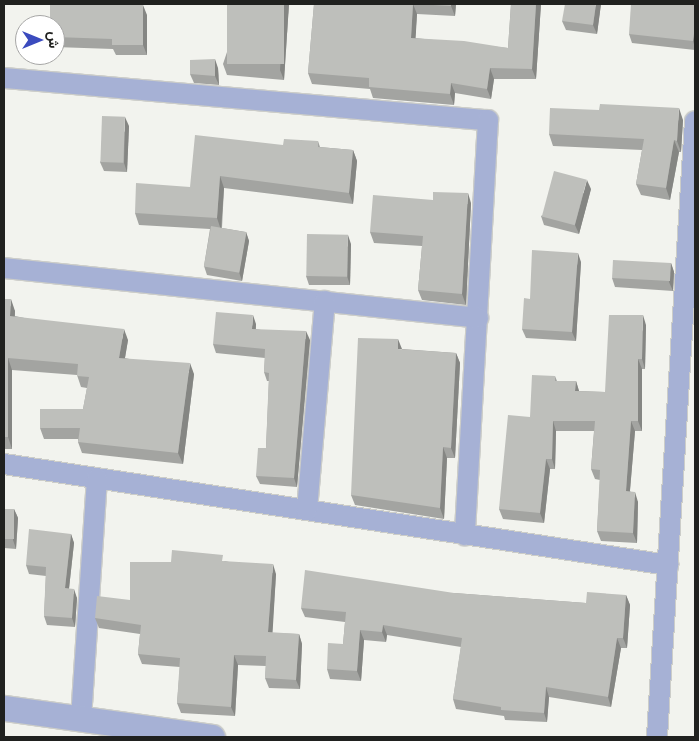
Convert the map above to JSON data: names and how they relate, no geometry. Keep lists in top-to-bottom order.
{
  "north": "right"
}
